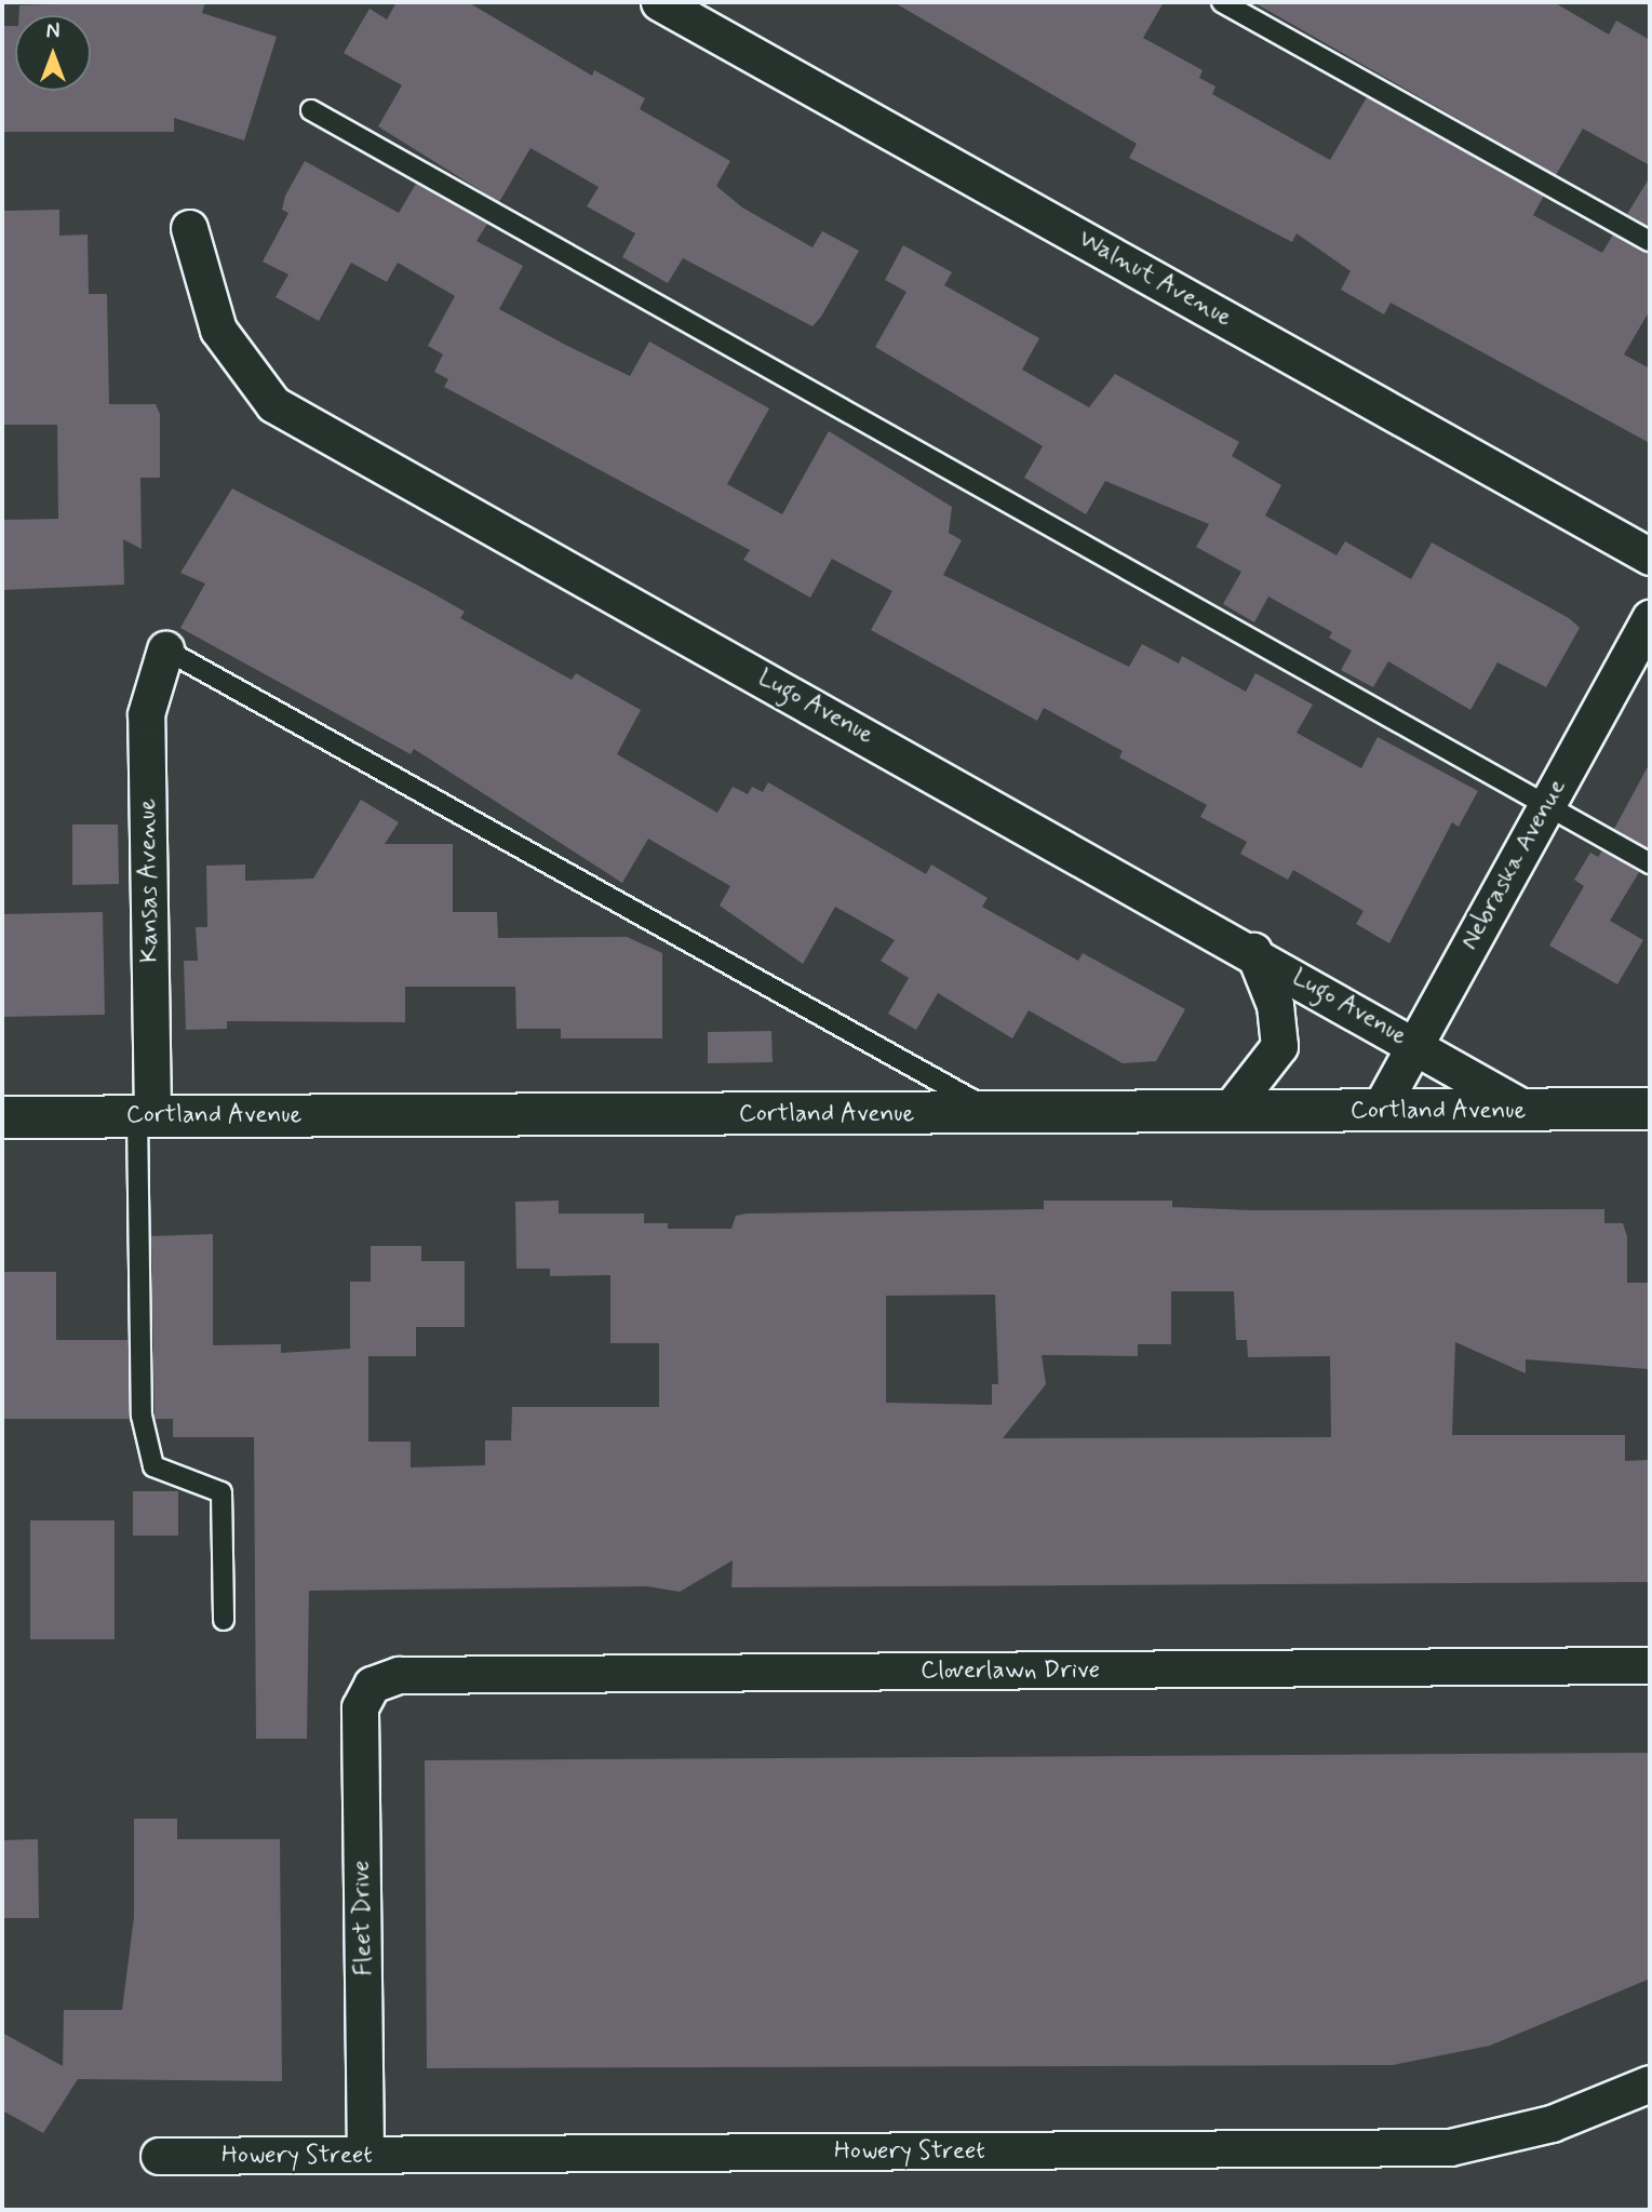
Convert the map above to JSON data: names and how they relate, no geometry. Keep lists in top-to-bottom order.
{
  "streets": {
    "street": [
      "Walnut Avenue",
      "Lugo Avenue",
      "Nebraska Avenue",
      "Kansas Avenue",
      "Cortland Avenue",
      "Cloverlawn Drive",
      "Fleet Drive",
      "Howery Street"
    ]
  },
  "crossings": [
    ["Lugo Avenue", "Nebraska Avenue"],
    ["Lugo Avenue", "Cortland Avenue"],
    ["Nebraska Avenue", "Cortland Avenue"],
    ["Kansas Avenue", "Cortland Avenue"],
    ["Cloverlawn Drive", "Fleet Drive"],
    ["Fleet Drive", "Howery Street"]
  ],
  "north": "top"
}
